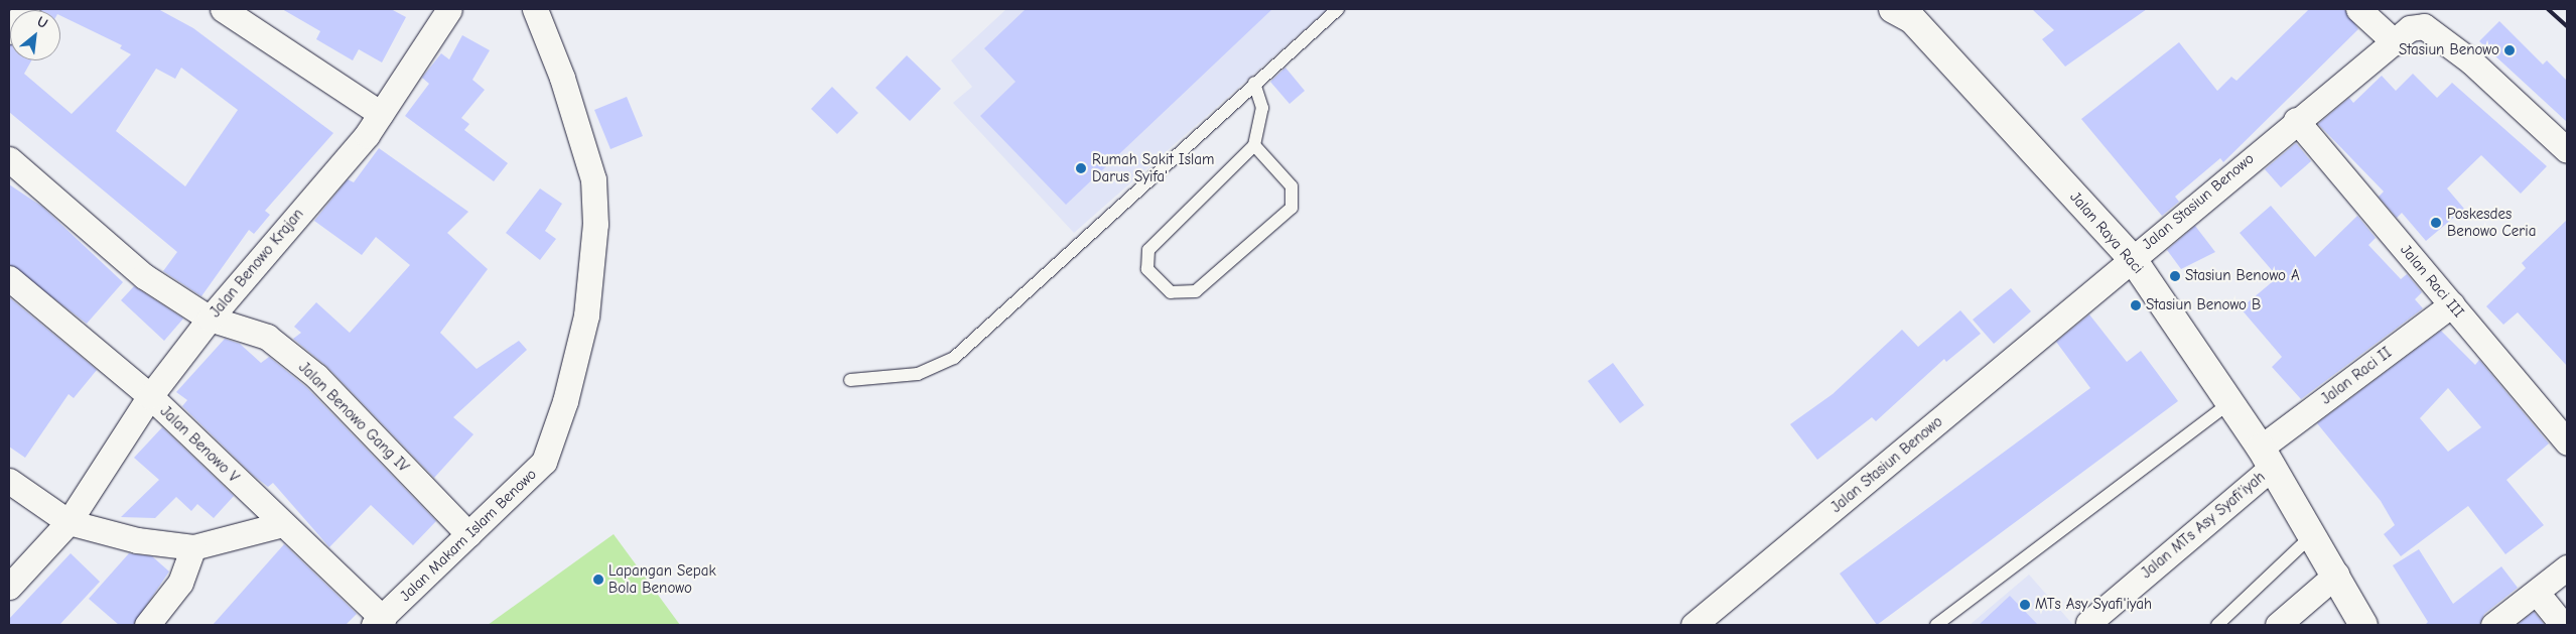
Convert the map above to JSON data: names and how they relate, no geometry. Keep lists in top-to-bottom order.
{
  "streets": {
    "main road": ["Jalan Raya Raci"],
    "street": [
      "Jalan Stasiun Benowo",
      "Jalan Benowo Krajan",
      "Jalan Raci III",
      "Jalan Raci II",
      "Jalan Benowo Gang IV",
      "Jalan Benowo V",
      "Jalan MTs Asy Syafi'iyah",
      "Jalan Makam Islam Benowo"
    ]
  },
  "crossings": [
    ["Jalan Stasiun Benowo", "Jalan Raya Raci"],
    ["Jalan Stasiun Benowo", "Jalan Raci III"],
    ["Jalan Raya Raci", "Jalan Raci II"],
    ["Jalan Raya Raci", "Jalan MTs Asy Syafi'iyah"],
    ["Jalan Benowo Krajan", "Jalan Benowo Gang IV"],
    ["Jalan Benowo Krajan", "Jalan Benowo V"],
    ["Jalan Raci III", "Jalan Raci II"],
    ["Jalan Raci II", "Jalan MTs Asy Syafi'iyah"],
    ["Jalan Benowo Gang IV", "Jalan Makam Islam Benowo"],
    ["Jalan Benowo V", "Jalan Makam Islam Benowo"]
  ],
  "places": [
    "Stasiun Benowo",
    "Rumah Sakit Islam Darus Syifa'",
    "Poskesdes Benowo Ceria",
    "Stasiun Benowo A",
    "Stasiun Benowo B",
    "Lapangan Sepak Bola Benowo",
    "MTs Asy Syafi'iyah"
  ],
  "north": "top right"
}
